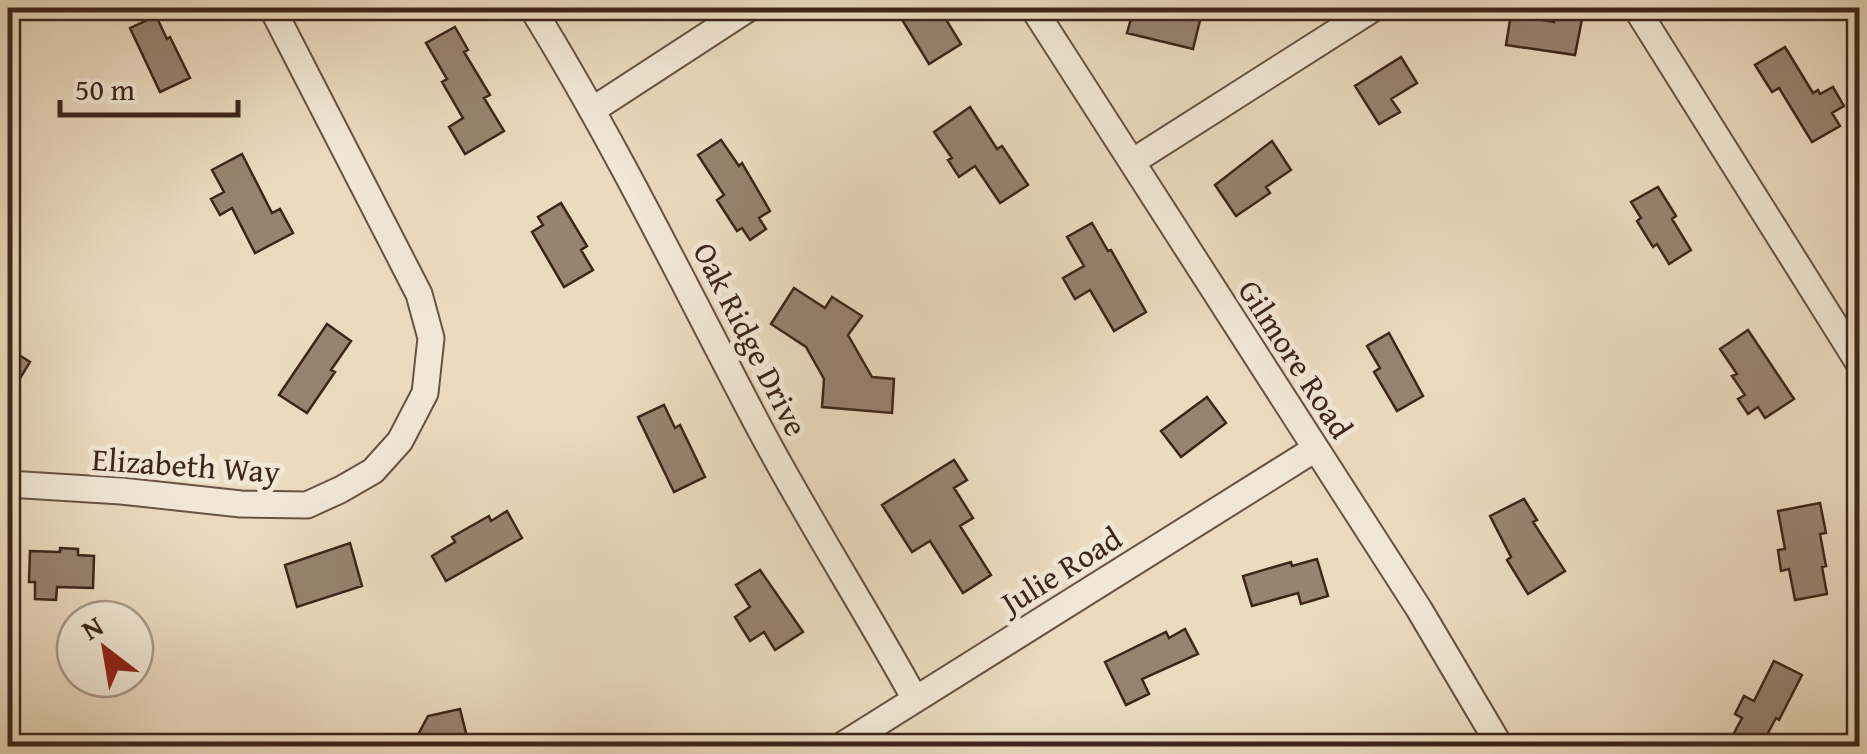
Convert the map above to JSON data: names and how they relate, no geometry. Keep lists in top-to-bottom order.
{
  "streets": {
    "street": [
      "Oak Ridge Drive",
      "Gilmore Road",
      "Elizabeth Way",
      "Julie Road"
    ]
  },
  "crossings": [
    ["Oak Ridge Drive", "Julie Road"],
    ["Gilmore Road", "Julie Road"]
  ],
  "scale_bar": "50 m",
  "north": "top left"
}
